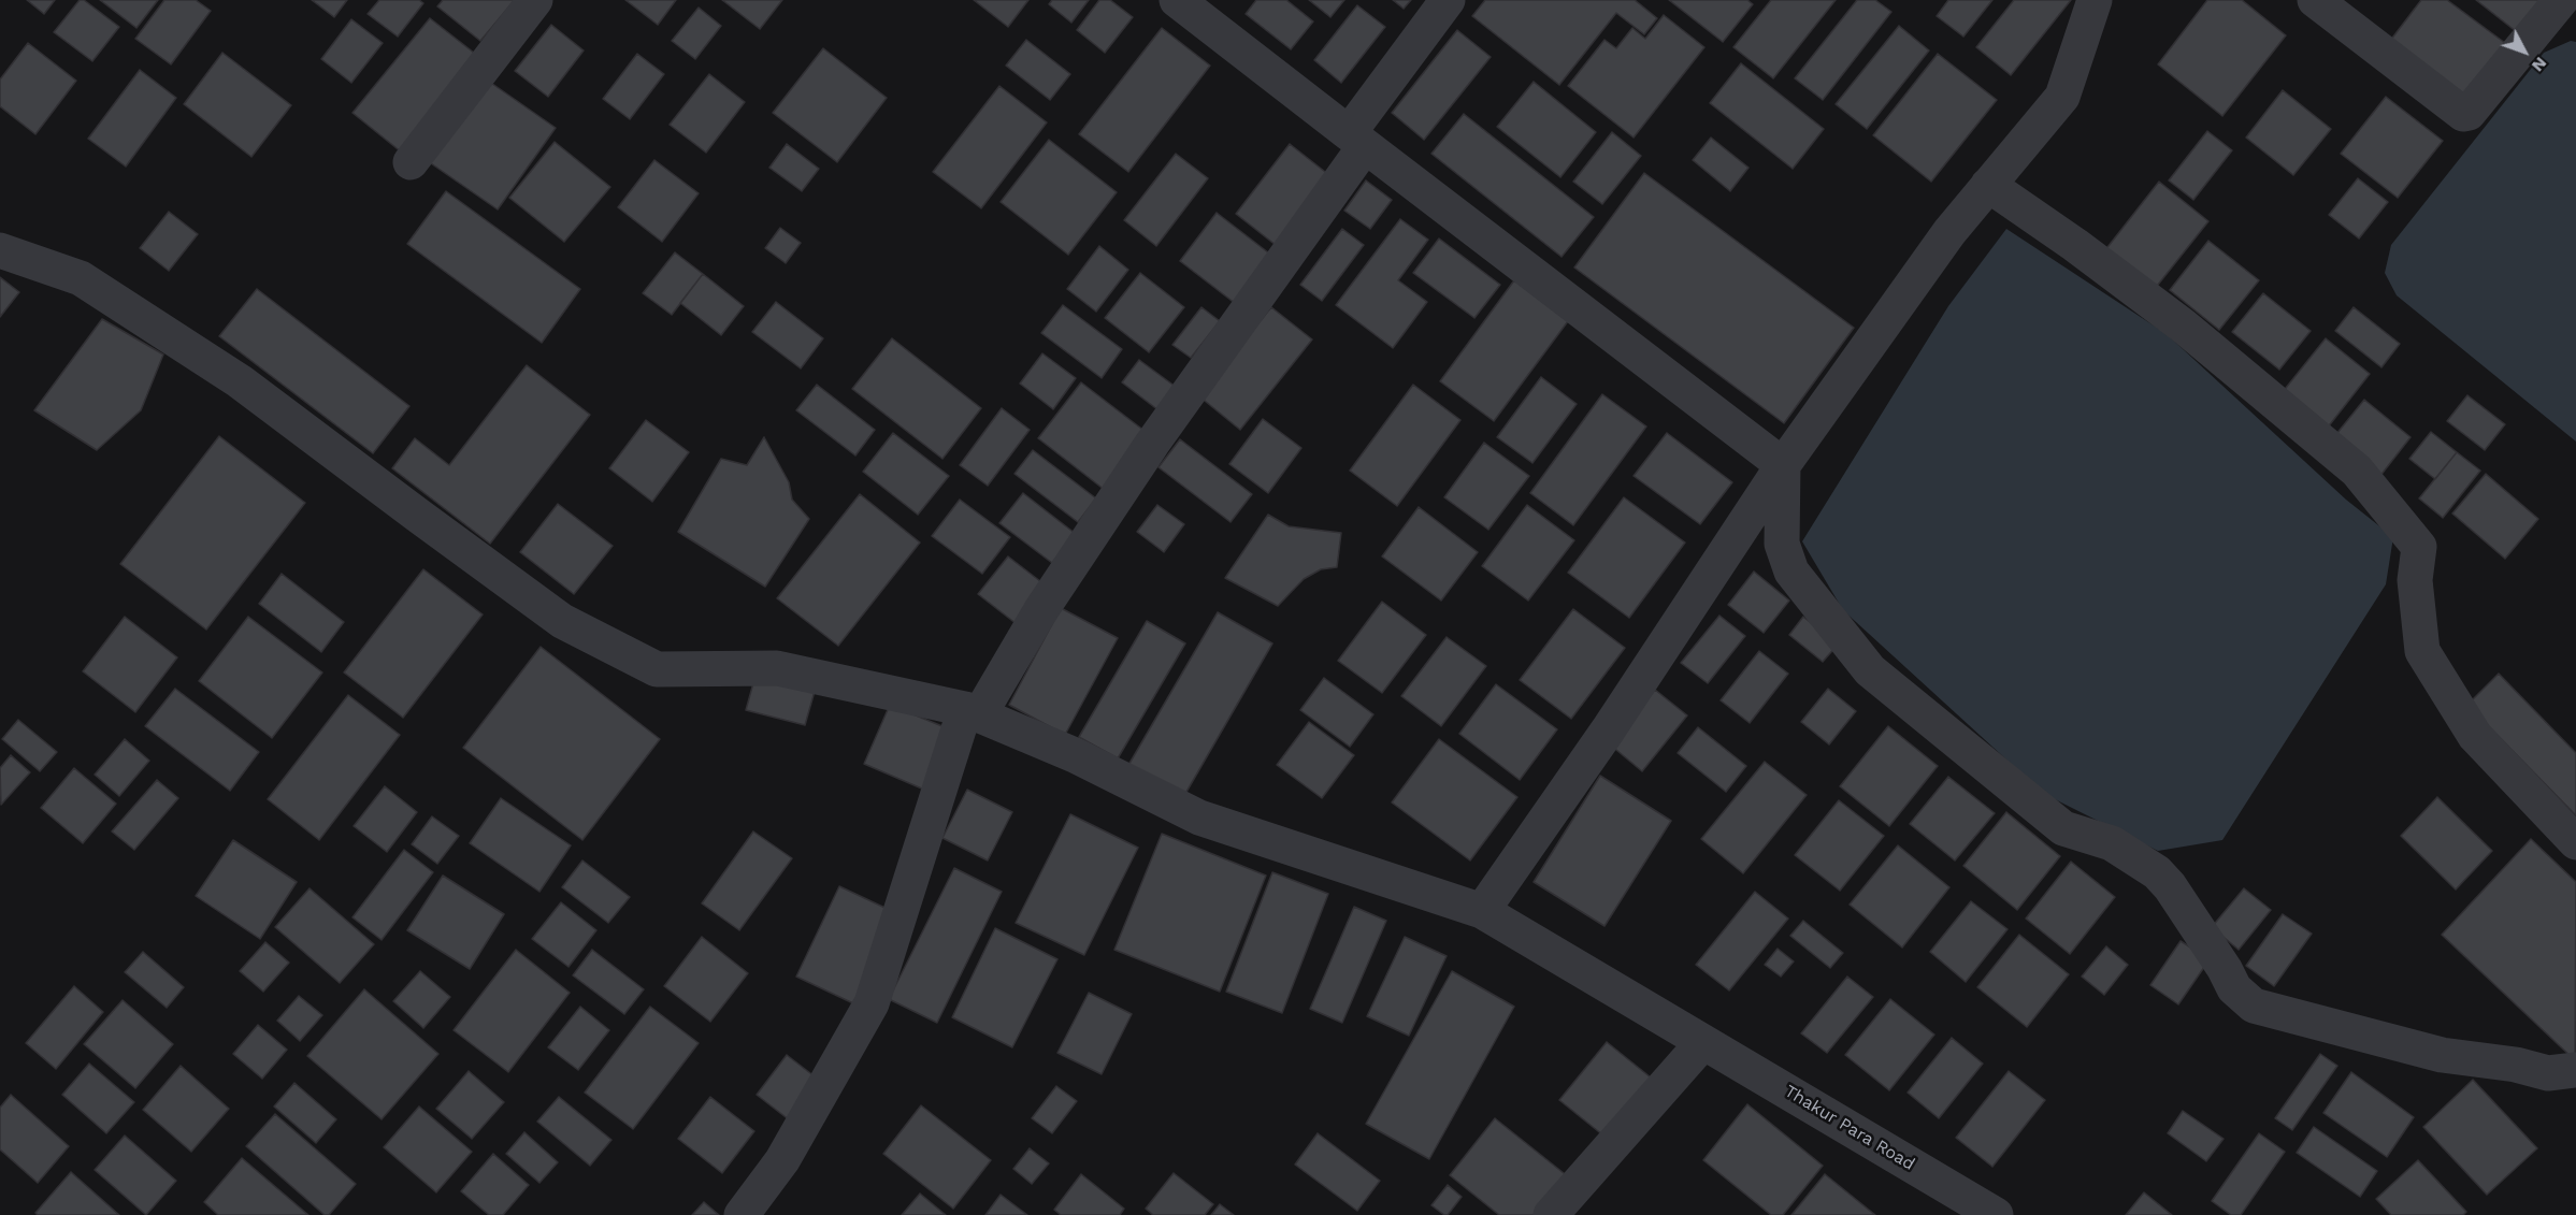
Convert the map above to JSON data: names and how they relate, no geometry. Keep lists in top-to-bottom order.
{
  "streets": {
    "street": ["Thakur Para Road"]
  },
  "north": "bottom right"
}
